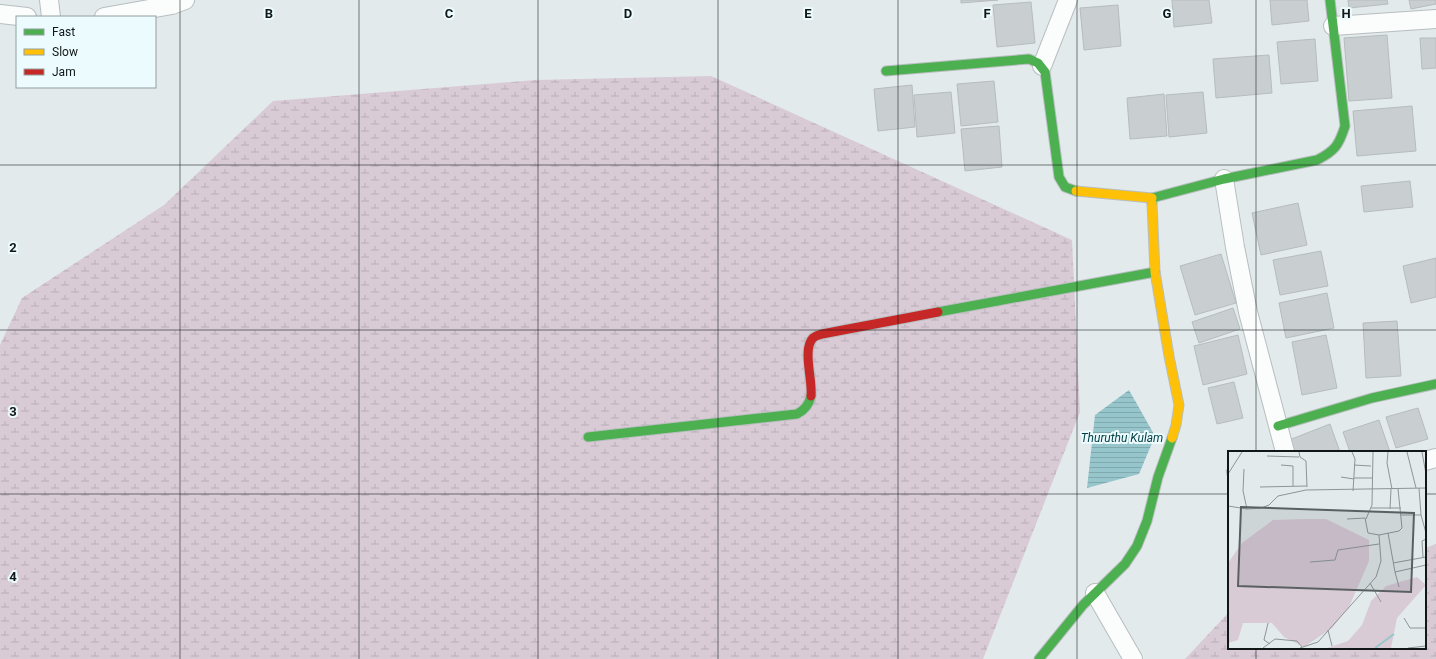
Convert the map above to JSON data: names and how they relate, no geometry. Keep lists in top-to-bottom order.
{
  "water": ["Thuruthu Kulam"],
  "legend": ["Fast", "Slow", "Jam"],
  "grid": {
    "columns": [
      "B",
      "C",
      "D",
      "E",
      "F",
      "G",
      "H"
    ],
    "rows": ["2", "3", "4"]
  }
}
